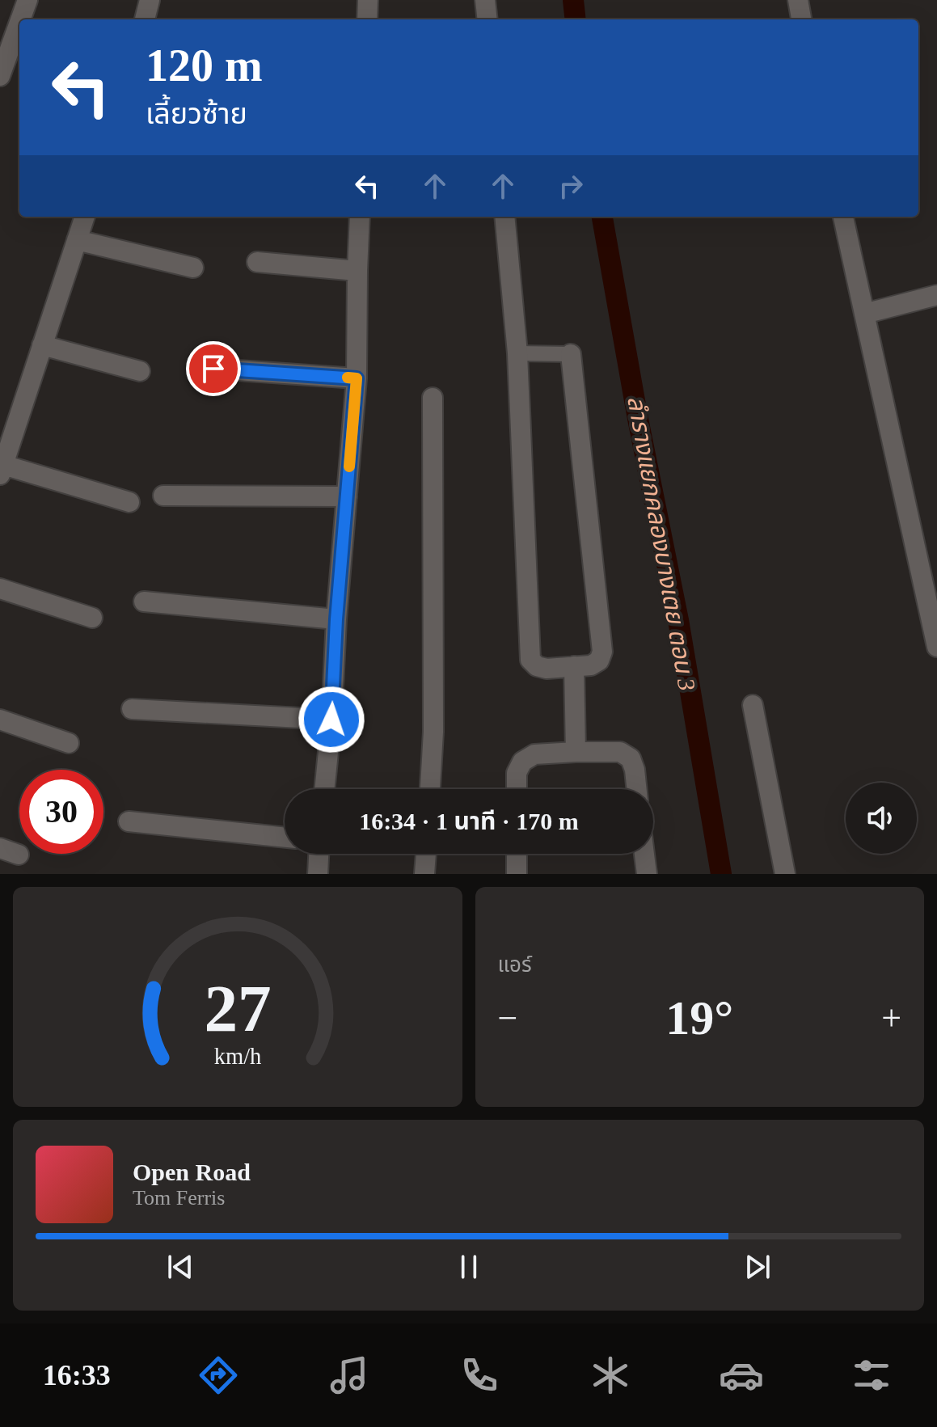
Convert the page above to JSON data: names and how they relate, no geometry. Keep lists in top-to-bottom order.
{
  "water": ["ลำรางแยกคลองบางเตย ตอน 3"],
  "page": {
    "turn": ["120 m", "เลี้ยวซ้าย"],
    "limit": "30",
    "trip": "16:34 · 1 นาที · 170 m",
    "tile": "แอร์",
    "heat": ["−", "19°", "+"],
    "song": ["Open Road", "Tom Ferris"],
    "tabs": "16:33",
    "gauge": ["27", "km/h"]
  }
}
